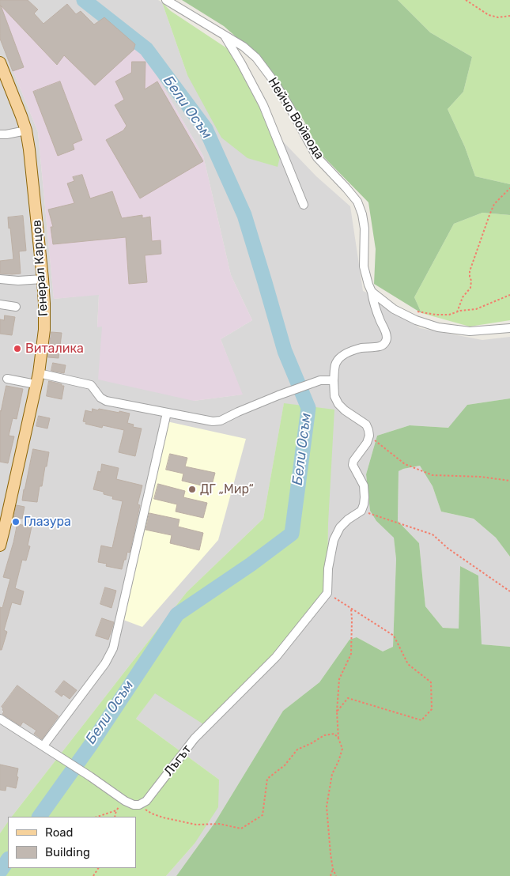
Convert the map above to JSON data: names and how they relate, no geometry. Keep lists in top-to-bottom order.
{
  "streets": {
    "main road": ["Генерал Карцов"],
    "street": ["Нейчо Войвода", "Лъгът"]
  },
  "water": ["Бели Осъм"],
  "places": ["Виталика", "ДГ „Мир“", "Глазура"],
  "legend": ["Road", "Building"]
}
